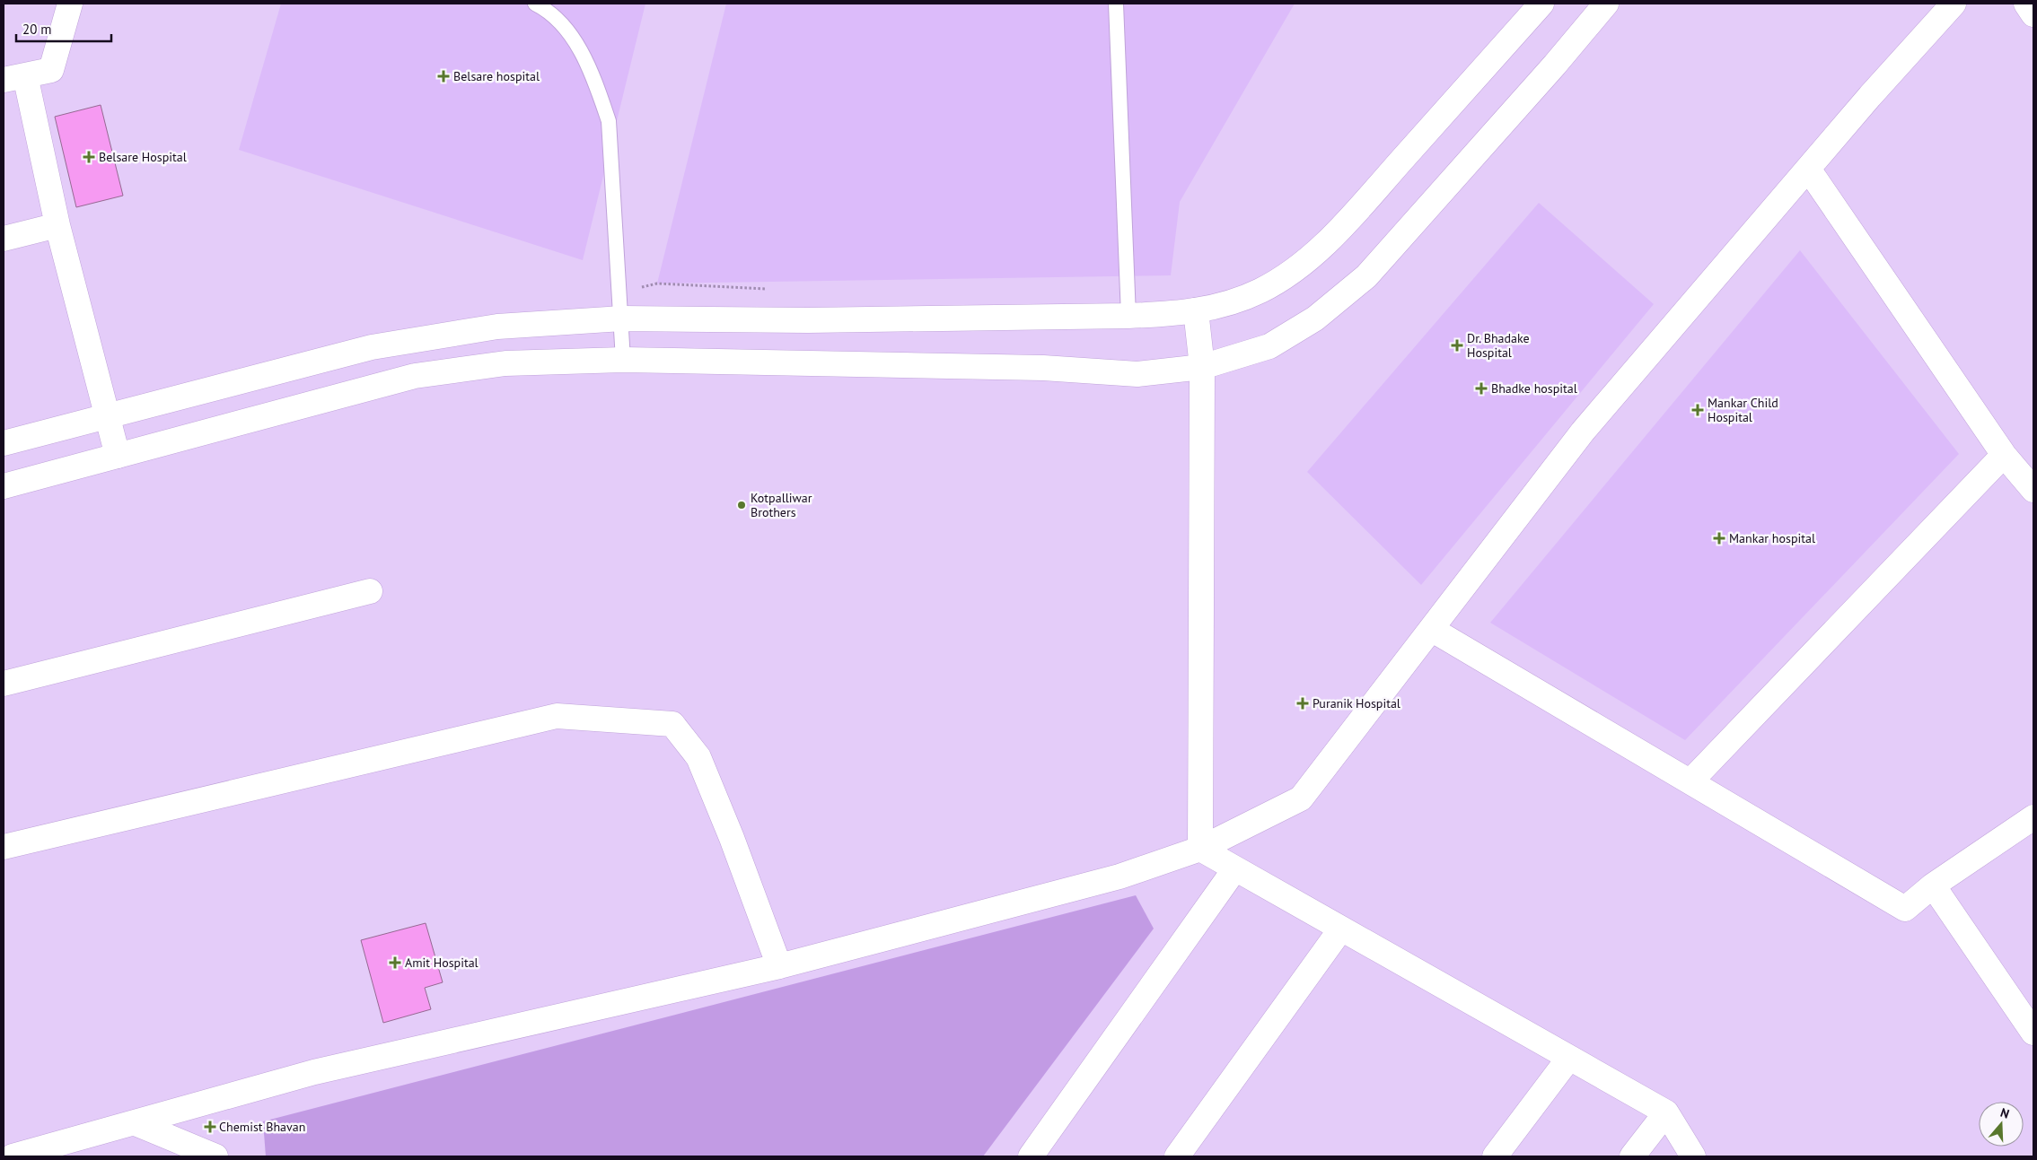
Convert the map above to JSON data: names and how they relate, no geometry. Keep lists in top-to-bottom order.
{
  "places": {
    "health": [
      "Belsare hospital",
      "Belsare Hospital",
      "Dr. Bhadake Hospital",
      "Bhadke hospital",
      "Mankar Child Hospital",
      "Mankar hospital",
      "Puranik Hospital",
      "Amit Hospital",
      "Chemist Bhavan"
    ],
    "other": ["Kotpalliwar Brothers"]
  },
  "scale_bar": "20 m",
  "north": "top"
}
